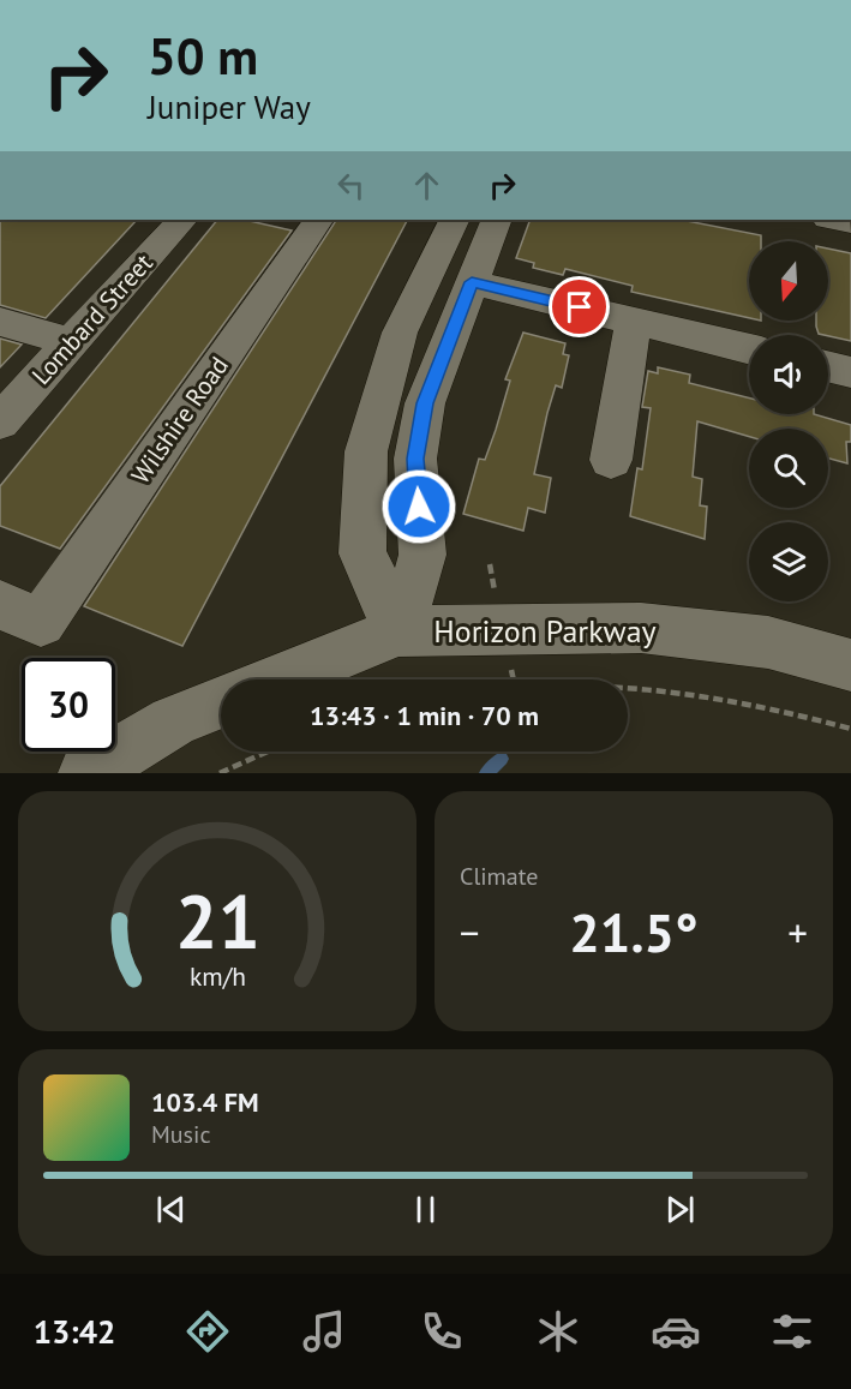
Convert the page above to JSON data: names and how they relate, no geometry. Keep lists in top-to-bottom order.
{
  "streets": {
    "street": ["Lombard Street", "Wilshire Road", "Horizon Parkway"]
  },
  "north": "bottom",
  "page": {
    "turn": ["50 m", "Juniper Way"],
    "limit": "30",
    "trip": "13:43 · 1 min · 70 m",
    "tile": "Climate",
    "heat": ["−", "21.5°", "+"],
    "song": ["103.4 FM", "Music"],
    "tabs": "13:42",
    "gauge": ["21", "km/h"]
  }
}
